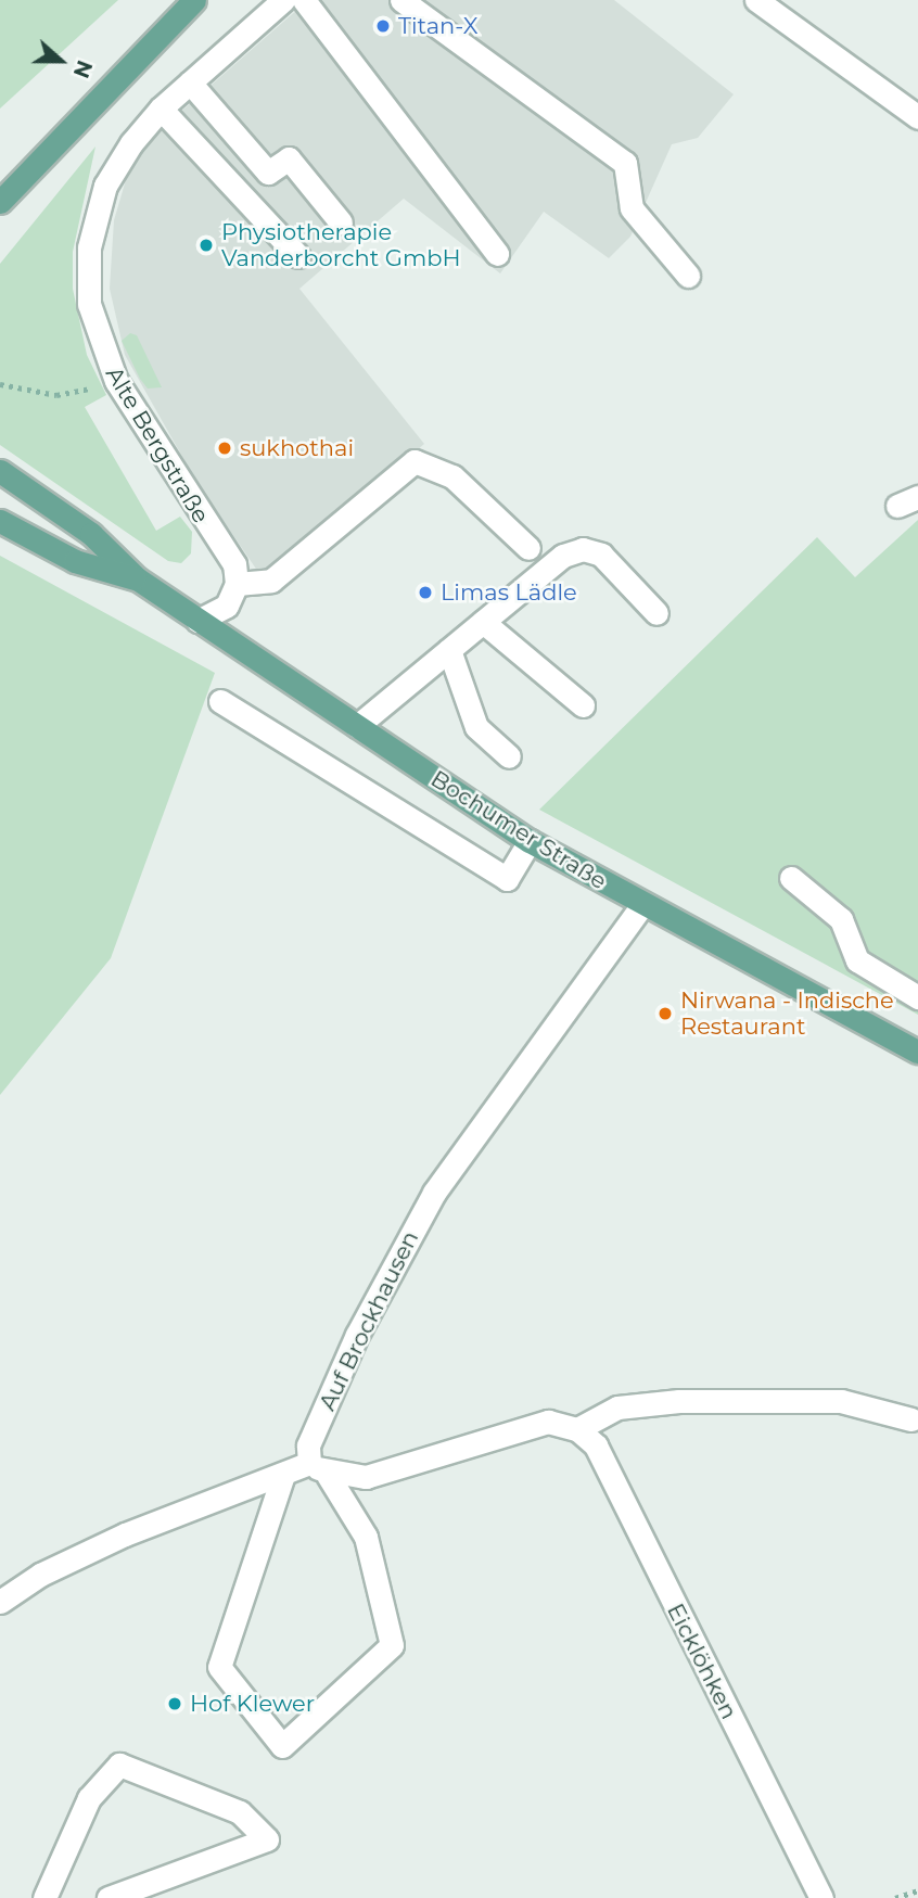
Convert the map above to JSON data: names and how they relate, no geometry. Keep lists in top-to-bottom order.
{
  "streets": {
    "main road": ["Bochumer Straße"],
    "street": ["Alte Bergstraße", "Auf Brockhausen", "Eicklöhken"]
  },
  "crossings": [
    ["Bochumer Straße", "Auf Brockhausen"]
  ],
  "places": [
    "Titan-X",
    "Physiotherapie Vanderborcht GmbH",
    "sukhothai",
    "Limas Lädle",
    "Nirwana - Indische Restaurant",
    "Hof Klewer"
  ],
  "north": "right"
}
